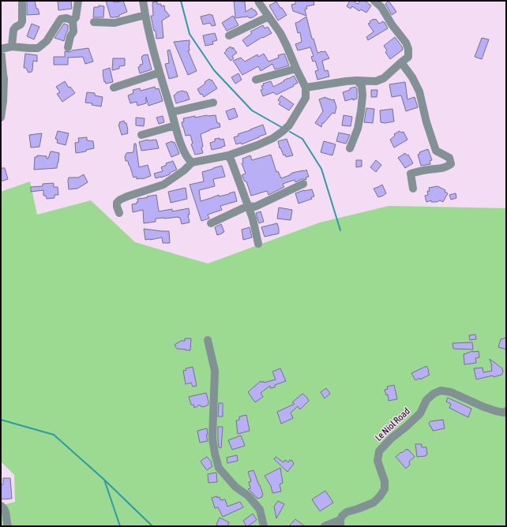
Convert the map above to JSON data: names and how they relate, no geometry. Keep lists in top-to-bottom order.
{
  "streets": {
    "street": ["Le Niol Road"]
  }
}
